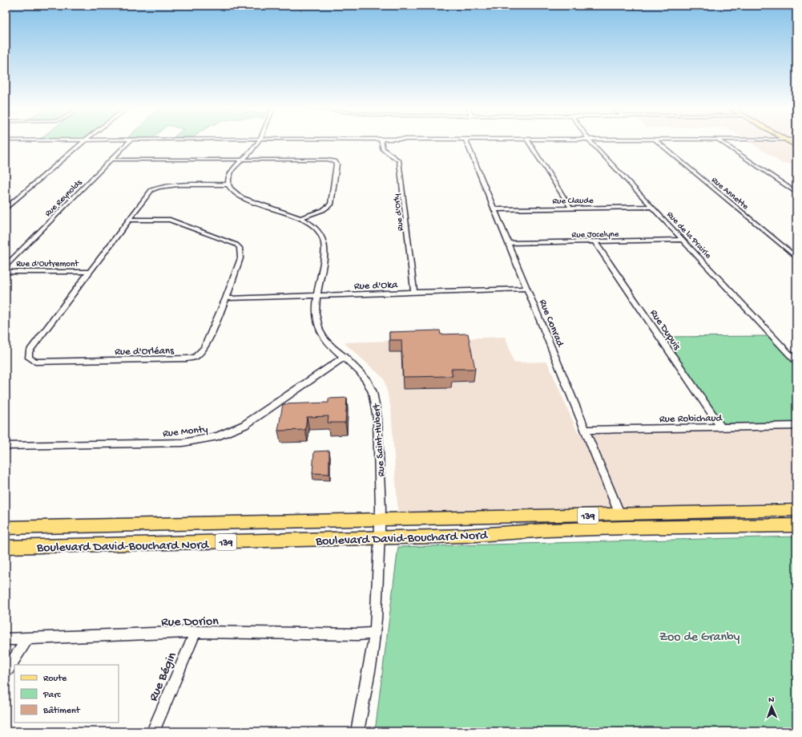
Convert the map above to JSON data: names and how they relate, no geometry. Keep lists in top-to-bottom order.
{
  "streets": {
    "highway": ["139", "Boulevard David-Bouchard Nord"],
    "street": [
      "Rue Annette",
      "Rue Reynolds",
      "Rue Claude",
      "Rue d'Orly",
      "Rue Jocelyne",
      "Rue de la Prairie",
      "Rue d'Outremont",
      "Rue d'Oka",
      "Rue Conrad",
      "Rue Dupuis",
      "Rue d'Orléans",
      "Rue Robichaud",
      "Rue Monty",
      "Rue Saint-Hubert",
      "Rue Dorion",
      "Rue Bégin"
    ]
  },
  "crossings": [
    ["Rue Claude", "Rue de la Prairie"],
    ["Rue Claude", "Rue Conrad"],
    ["Rue d'Orly", "Rue d'Oka"],
    ["Rue Jocelyne", "Rue de la Prairie"],
    ["Rue Jocelyne", "Rue Conrad"],
    ["Rue Jocelyne", "Rue Dupuis"],
    ["Rue d'Outremont", "Rue d'Orléans"],
    ["Rue d'Oka", "Rue Conrad"],
    ["Rue d'Oka", "Rue d'Orléans"],
    ["Rue d'Oka", "Rue Saint-Hubert"],
    ["Rue Conrad", "Rue Robichaud"],
    ["Rue Conrad", "Boulevard David-Bouchard Nord"],
    ["Rue Dupuis", "Rue Robichaud"],
    ["Rue d'Orléans", "Rue Saint-Hubert"],
    ["Rue Monty", "Rue Saint-Hubert"],
    ["Rue Saint-Hubert", "Boulevard David-Bouchard Nord"],
    ["Rue Saint-Hubert", "Rue Dorion"],
    ["Rue Dorion", "Rue Bégin"]
  ],
  "parks": ["Zoo de Granby"],
  "legend": ["Route", "Parc", "Bâtiment"],
  "north": "top"
}
